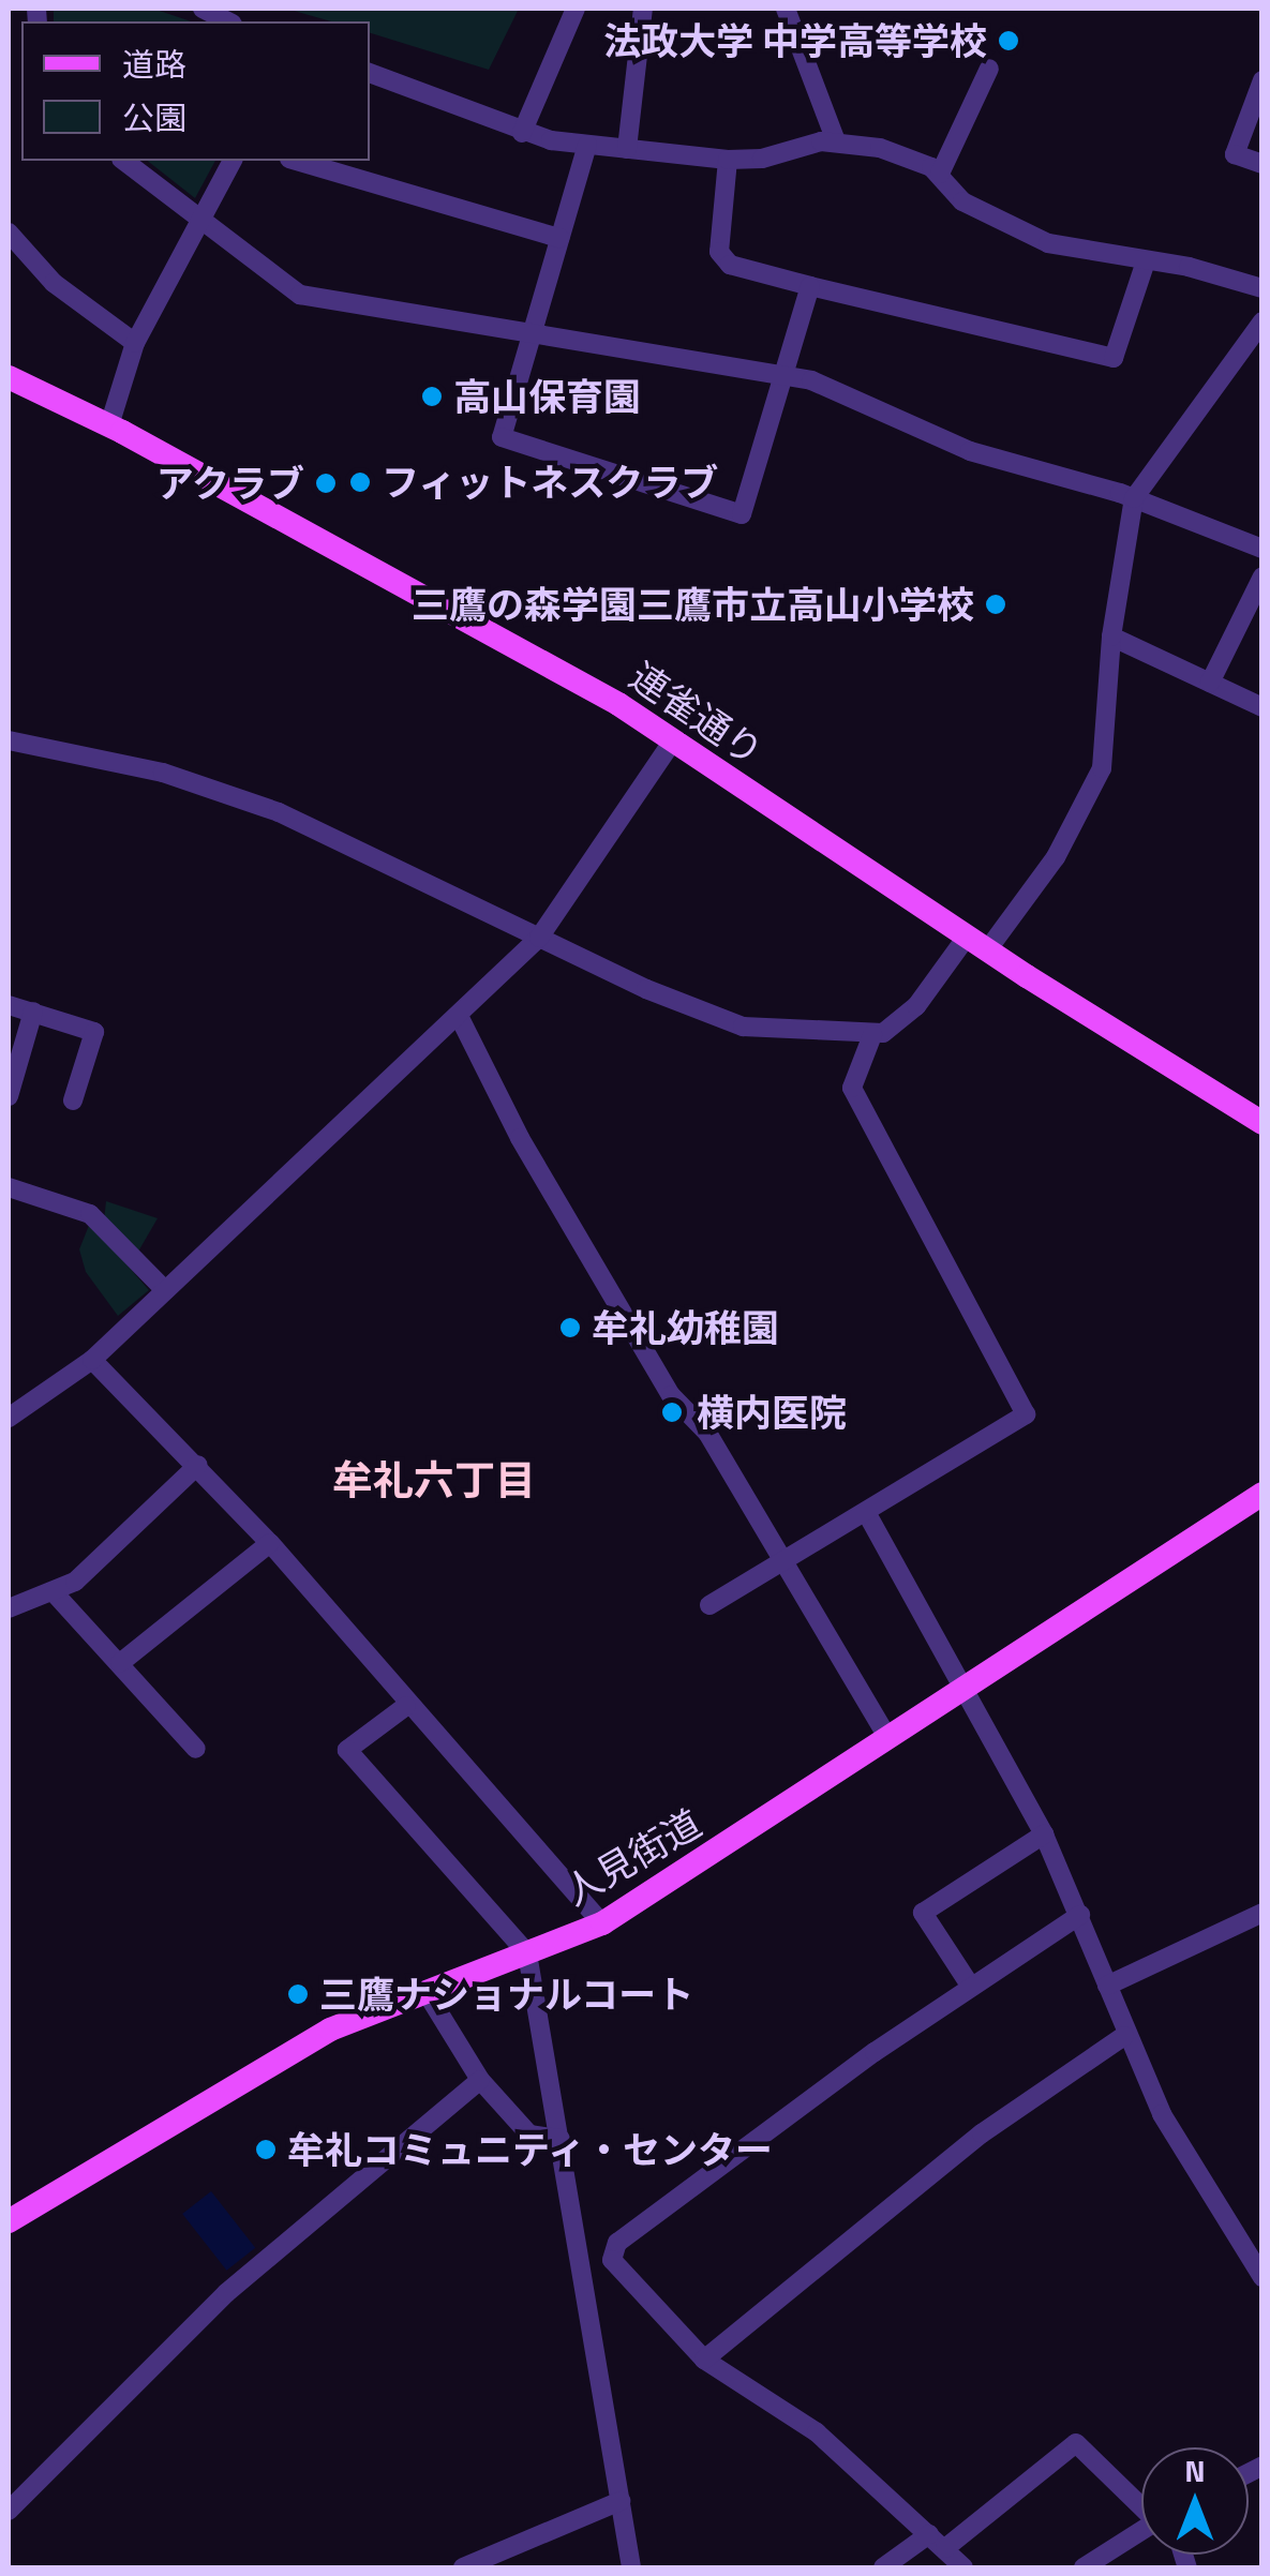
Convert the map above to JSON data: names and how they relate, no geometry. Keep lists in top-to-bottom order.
{
  "streets": {
    "main road": ["連雀通り", "人見街道"]
  },
  "districts": ["牟礼六丁目"],
  "places": [
    "法政大学 中学高等学校",
    "高山保育園",
    "フィットネスクラブ",
    "アクラブ",
    "三鷹の森学園三鷹市立高山小学校",
    "牟礼幼稚園",
    "横内医院",
    "三鷹ナショナルコート",
    "牟礼コミュニティ・センター"
  ],
  "legend": ["道路", "公園"],
  "north": "top"
}
